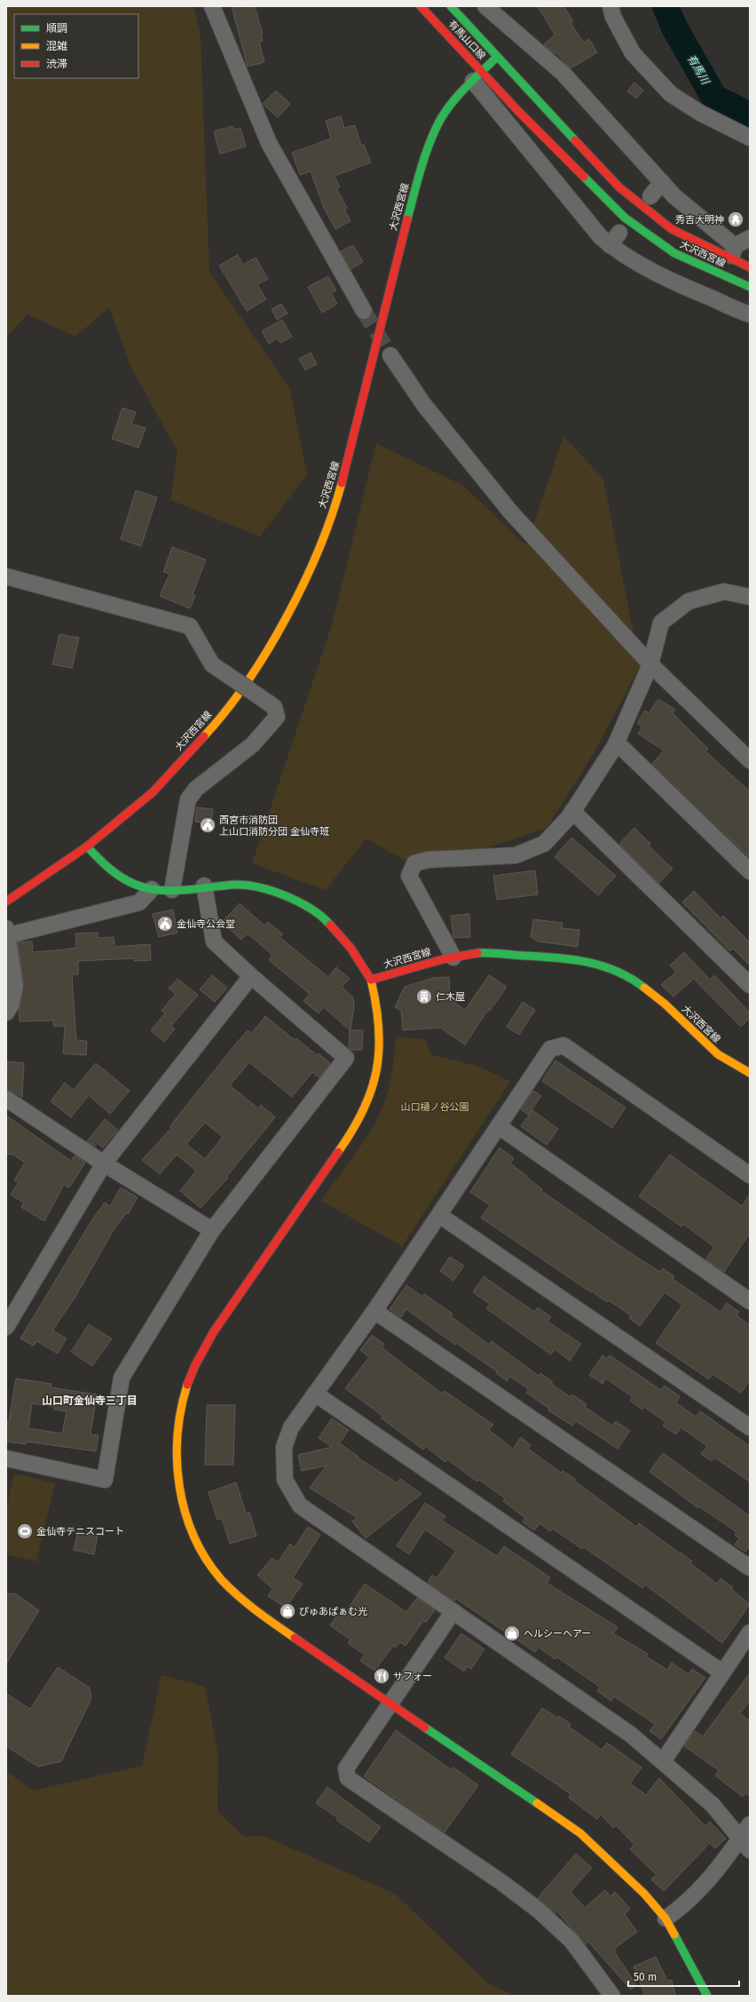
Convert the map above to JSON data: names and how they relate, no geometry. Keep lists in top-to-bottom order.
{
  "streets": {
    "main road": ["有馬山口線", "大沢西宮線"]
  },
  "crossings": [
    ["有馬山口線", "大沢西宮線"]
  ],
  "districts": ["山口町金仙寺三丁目"],
  "water": ["有馬川"],
  "parks": ["山口樋ノ谷公園"],
  "places": {
    "temple": ["秀吉大明神"],
    "public building": ["西宮市消防団 上山口消防分団 金仙寺班", "金仙寺公会堂"],
    "building": ["仁木屋"],
    "sports": ["金仙寺テニスコート"],
    "shop": ["ぴゅあぱぁむ光", "ヘルシーヘアー"],
    "restaurant": ["サフォー"]
  },
  "legend": ["順調", "混雑", "渋滞"],
  "scale_bar": "50 m"
}
